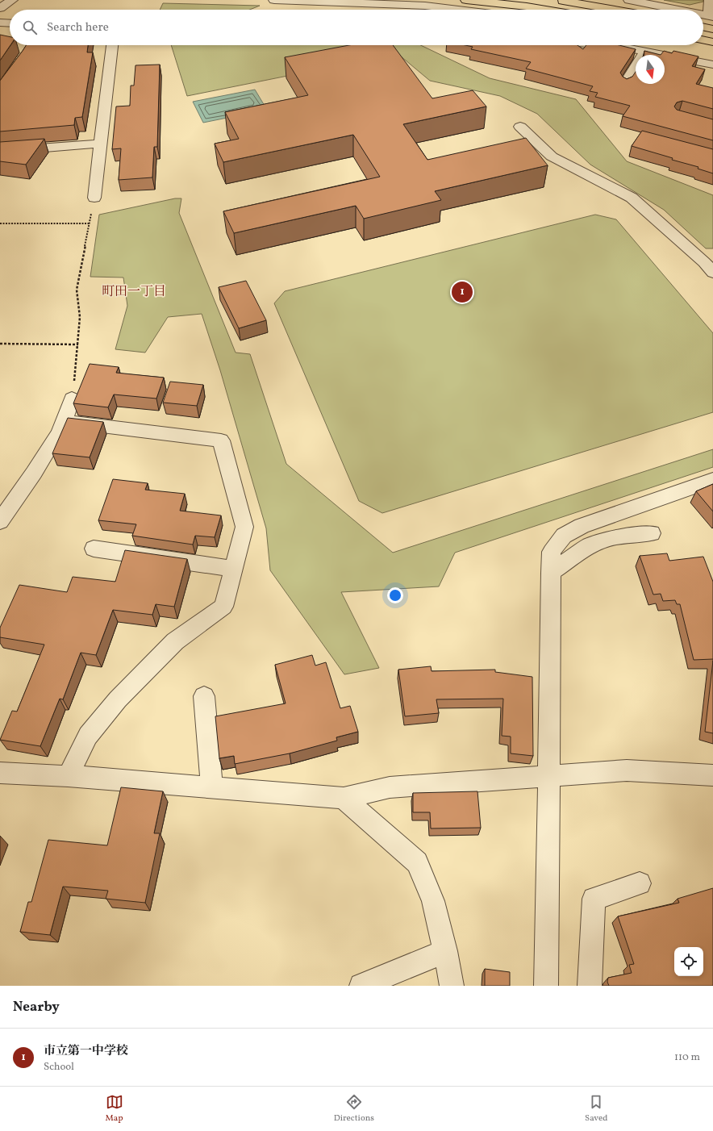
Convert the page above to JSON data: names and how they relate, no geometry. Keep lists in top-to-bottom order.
{
  "districts": ["町田一丁目"],
  "north": "bottom",
  "page": {
    "search": "Search here",
    "pins": "1",
    "heading": "Nearby",
    "list": [
      {
        "mark": "1",
        "name": "市立第一中学校",
        "note": "School",
        "value": "110 m"
      }
    ],
    "nav": ["Map", "Directions", "Saved"]
  }
}
